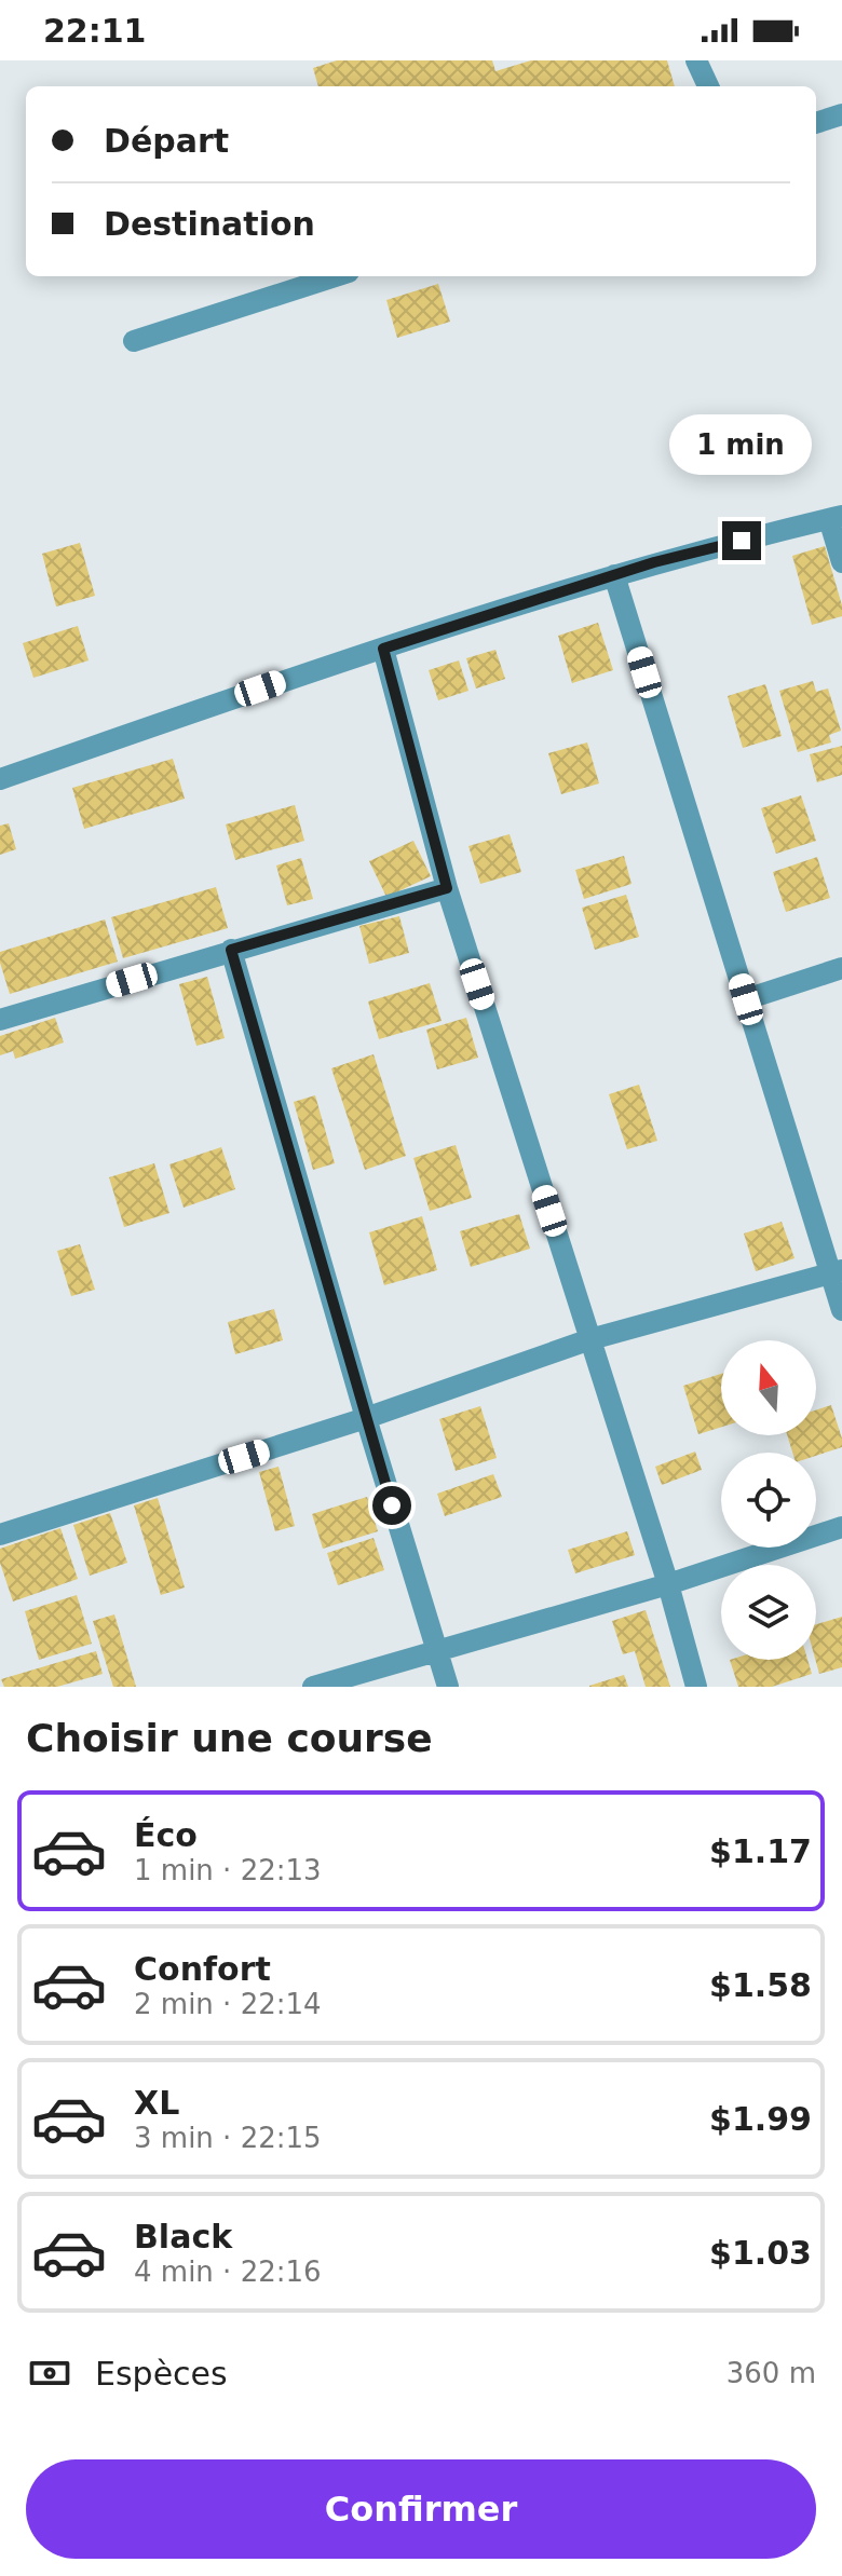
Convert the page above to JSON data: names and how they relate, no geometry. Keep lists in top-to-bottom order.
{
  "north": "top",
  "page": {
    "status": "22:11",
    "banner": ["Départ", "Destination"],
    "bubble": "1 min",
    "heading": "Choisir une course",
    "list": [
      {
        "name": "Éco",
        "note": "1 min · 22:13",
        "value": "$1.17"
      },
      {
        "name": "Confort",
        "note": "2 min · 22:14",
        "value": "$1.58"
      },
      {
        "name": "XL",
        "note": "3 min · 22:15",
        "value": "$1.99"
      },
      {
        "name": "Black",
        "note": "4 min · 22:16",
        "value": "$1.03"
      }
    ],
    "pay": ["Espèces", "360 m"],
    "buttons": "Confirmer"
  }
}
